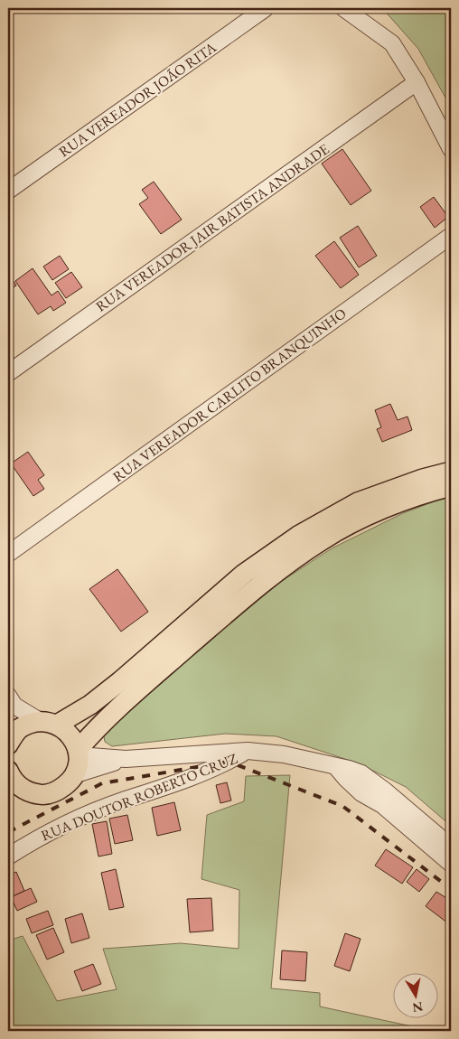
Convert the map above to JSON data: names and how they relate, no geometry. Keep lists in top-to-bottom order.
{
  "streets": {
    "street": [
      "RUA VEREADOR JOÃO RITA",
      "RUA VEREADOR JAIR BATISTA ANDRADE",
      "RUA VEREADOR CARLITO BRANQUINHO",
      "RUA DOUTOR ROBERTO CRUZ"
    ]
  },
  "north": "bottom"
}
